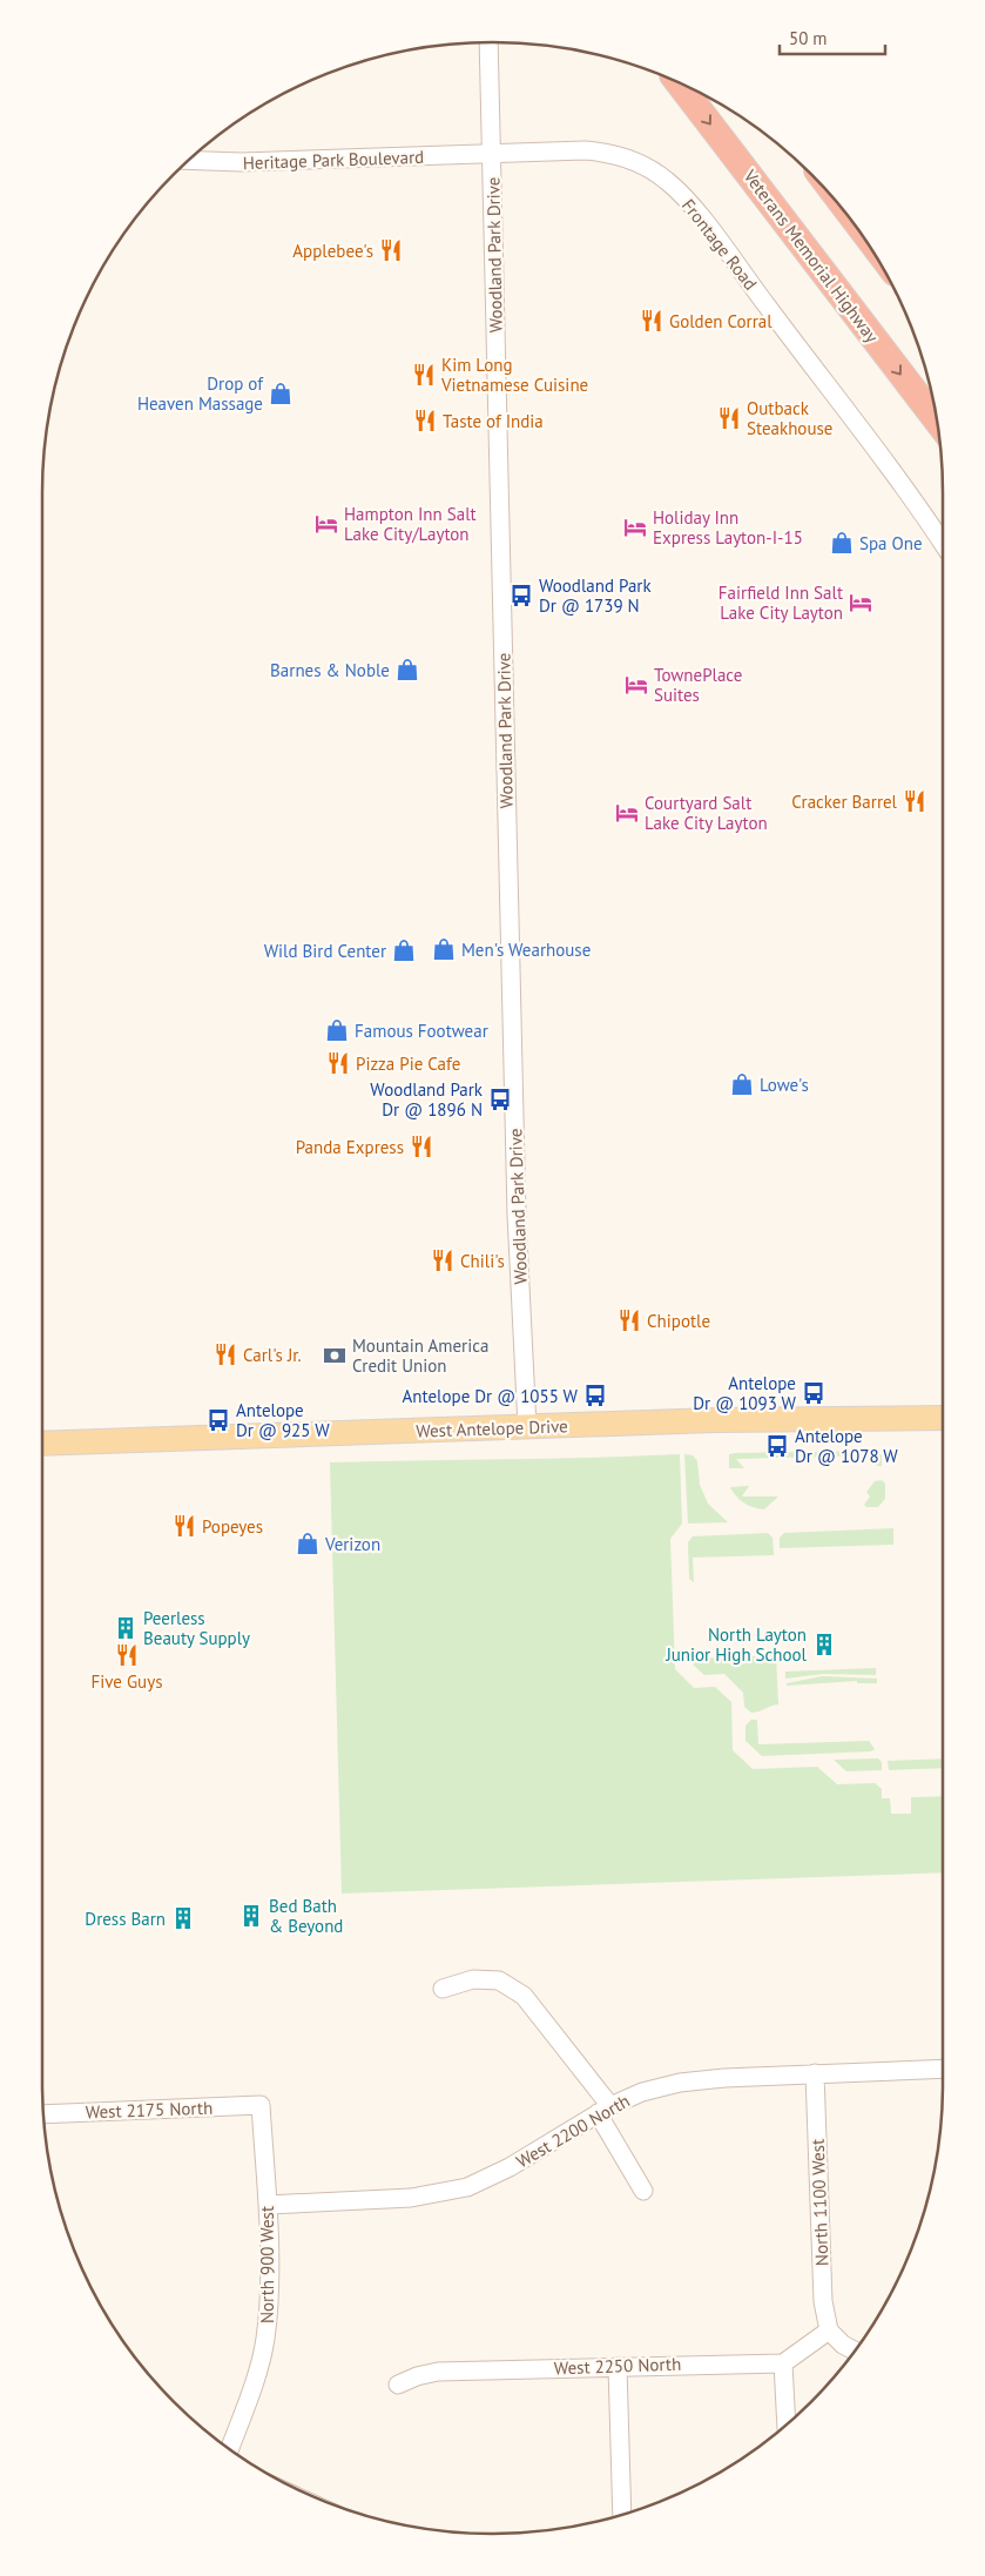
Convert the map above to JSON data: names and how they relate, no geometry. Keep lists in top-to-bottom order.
{
  "streets": {
    "highway": ["Veterans Memorial Highway"],
    "main road": ["West Antelope Drive"],
    "street": [
      "Heritage Park Boulevard",
      "Frontage Road",
      "Woodland Park Drive",
      "West 2175 North",
      "West 2200 North",
      "North 1100 West",
      "North 900 West",
      "West 2250 North"
    ]
  },
  "crossings": [
    ["Heritage Park Boulevard", "Frontage Road"],
    ["Heritage Park Boulevard", "Woodland Park Drive"],
    ["Woodland Park Drive", "West Antelope Drive"],
    ["West 2175 North", "North 900 West"],
    ["West 2200 North", "North 1100 West"],
    ["West 2200 North", "North 900 West"]
  ],
  "one_way": ["Veterans Memorial Highway"],
  "places": {
    "restaurant": [
      "Applebee's",
      "Golden Corral",
      "Kim Long Vietnamese Cuisine",
      "Outback Steakhouse",
      "Taste of India",
      "Cracker Barrel",
      "Pizza Pie Cafe",
      "Panda Express",
      "Chili's",
      "Chipotle",
      "Carl's Jr.",
      "Popeyes",
      "Five Guys"
    ],
    "shop": [
      "Drop of Heaven Massage",
      "Spa One",
      "Barnes & Noble",
      "Men's Wearhouse",
      "Wild Bird Center",
      "Famous Footwear",
      "Lowe's",
      "Verizon"
    ],
    "hotel": [
      "Hampton Inn Salt Lake City/Layton",
      "Holiday Inn Express Layton-I-15",
      "Fairfield Inn Salt Lake City Layton",
      "TownePlace Suites",
      "Courtyard Salt Lake City Layton"
    ],
    "bus stop": [
      "Woodland Park Dr @ 1739 N",
      "Woodland Park Dr @ 1896 N",
      "Antelope Dr @ 1093 W",
      "Antelope Dr @ 1055 W",
      "Antelope Dr @ 925 W",
      "Antelope Dr @ 1078 W"
    ],
    "bank": ["Mountain America Credit Union"],
    "building": [
      "Peerless Beauty Supply",
      "North Layton Junior High School",
      "Bed Bath & Beyond",
      "Dress Barn"
    ]
  },
  "scale_bar": "50 m"
}
